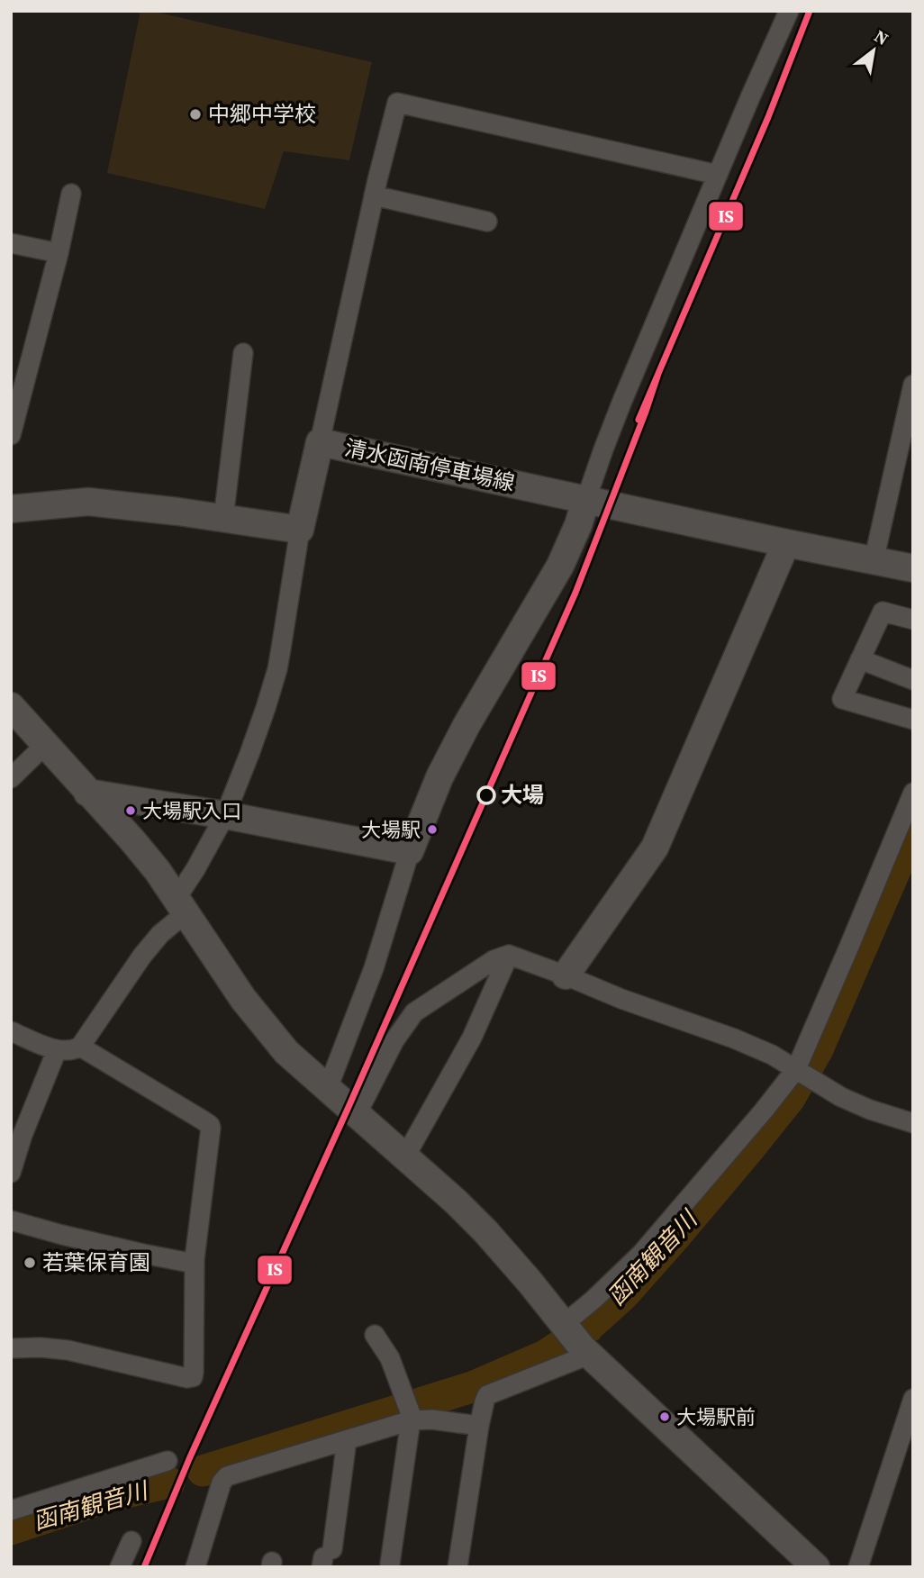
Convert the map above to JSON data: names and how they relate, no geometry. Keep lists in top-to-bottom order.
{
  "streets": {
    "street": ["清水函南停車場線"]
  },
  "water": ["函南観音川"],
  "places": [
    "中郷中学校",
    "大場",
    "大場駅入口",
    "大場駅",
    "若葉保育園",
    "大場駅前"
  ],
  "lines": ["transit line IS"],
  "north": "top right"
}
